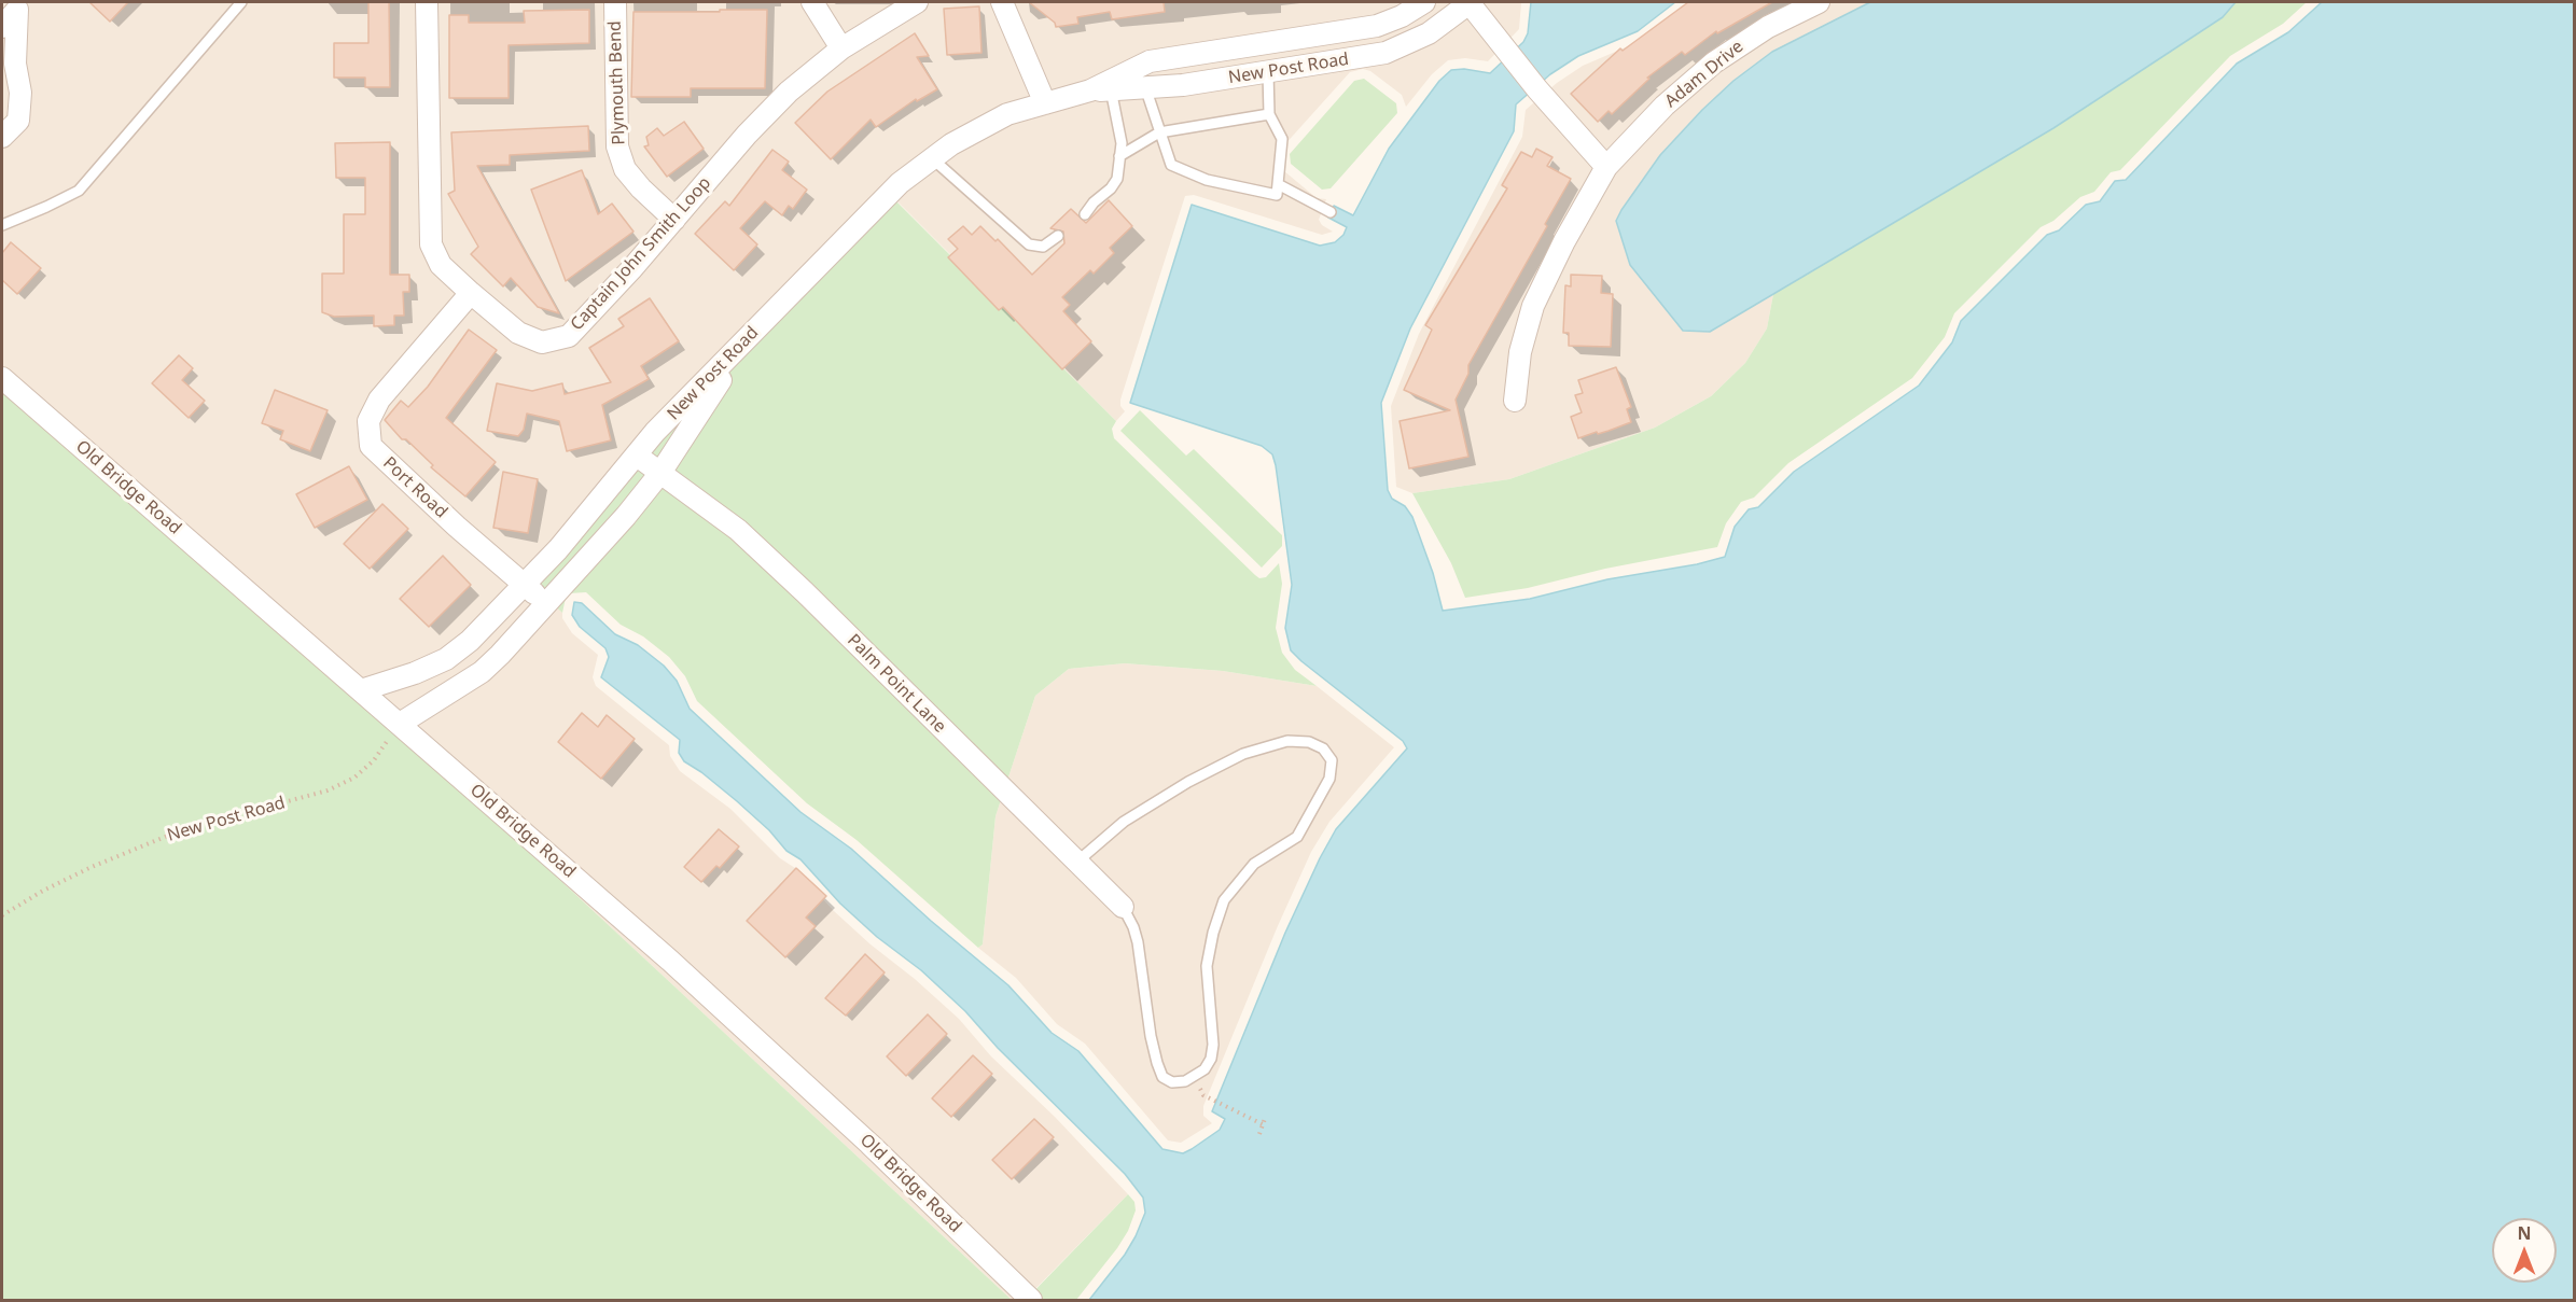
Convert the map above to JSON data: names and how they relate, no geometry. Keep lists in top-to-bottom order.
{
  "streets": {
    "street": [
      "New Post Road",
      "Adam Drive",
      "Plymouth Bend",
      "Captain John Smith Loop",
      "Old Bridge Road",
      "Port Road",
      "Palm Point Lane"
    ]
  },
  "crossings": [
    ["New Post Road", "Old Bridge Road"],
    ["New Post Road", "Port Road"],
    ["New Post Road", "Palm Point Lane"],
    ["Plymouth Bend", "Captain John Smith Loop"],
    ["Captain John Smith Loop", "Port Road"]
  ],
  "north": "top"
}
